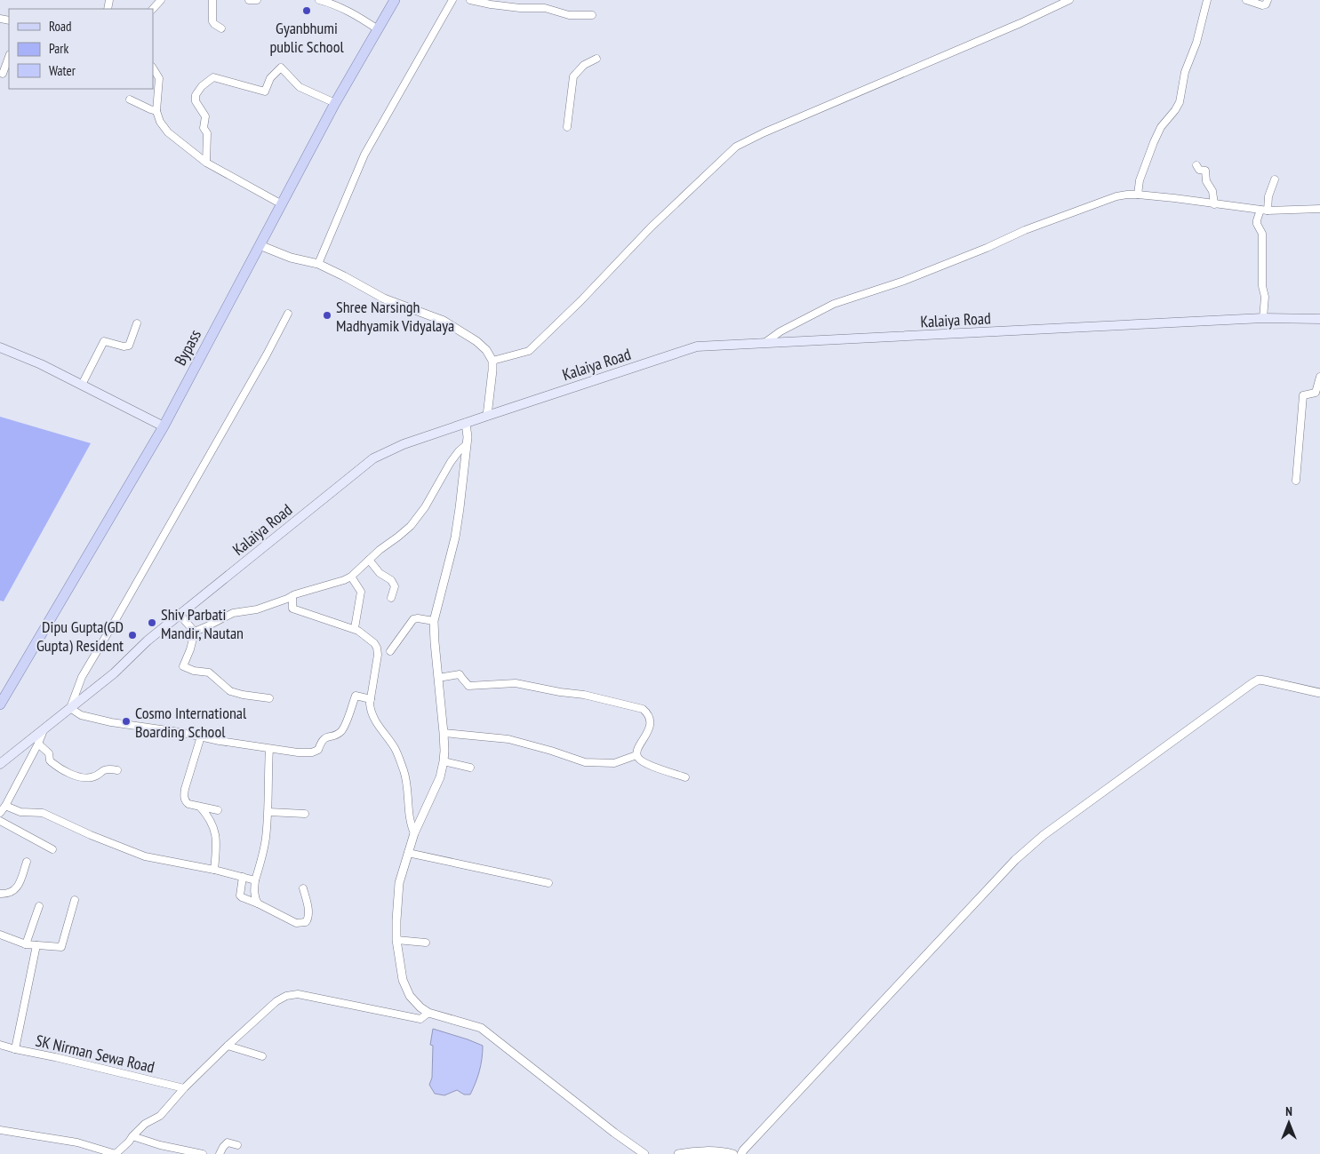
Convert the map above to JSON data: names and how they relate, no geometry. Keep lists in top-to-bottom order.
{
  "streets": {
    "main road": ["Kalaiya Road", "Bypass"],
    "street": ["SK Nirman Sewa Road"]
  },
  "places": [
    "Gyanbhumi public School",
    "Shree Narsingh Madhyamik Vidyalaya",
    "Shiv Parbati Mandir, Nautan",
    "Dipu Gupta(GD Gupta) Resident",
    "Cosmo International Boarding School"
  ],
  "legend": ["Road", "Park", "Water"],
  "north": "top"
}
